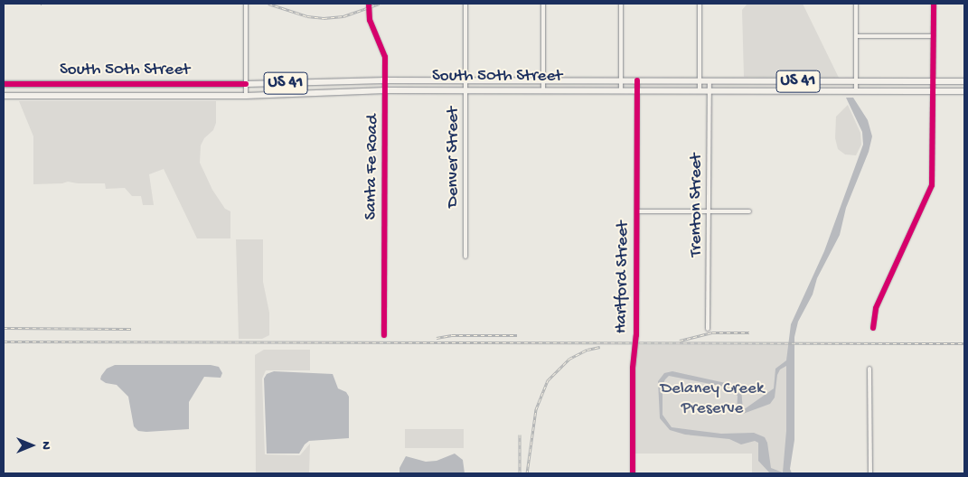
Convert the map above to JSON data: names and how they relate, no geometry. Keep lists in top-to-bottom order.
{
  "streets": {
    "main road": ["South 50th Street", "US 41"],
    "street": [
      "Denver Street",
      "Santa Fe Road",
      "Trenton Street",
      "Hartford Street"
    ]
  },
  "crossings": [
    ["South 50th Street", "Denver Street"],
    ["South 50th Street", "Santa Fe Road"],
    ["South 50th Street", "Trenton Street"],
    ["South 50th Street", "Hartford Street"]
  ],
  "parks": ["Delaney Creek Preserve"],
  "north": "right"
}
